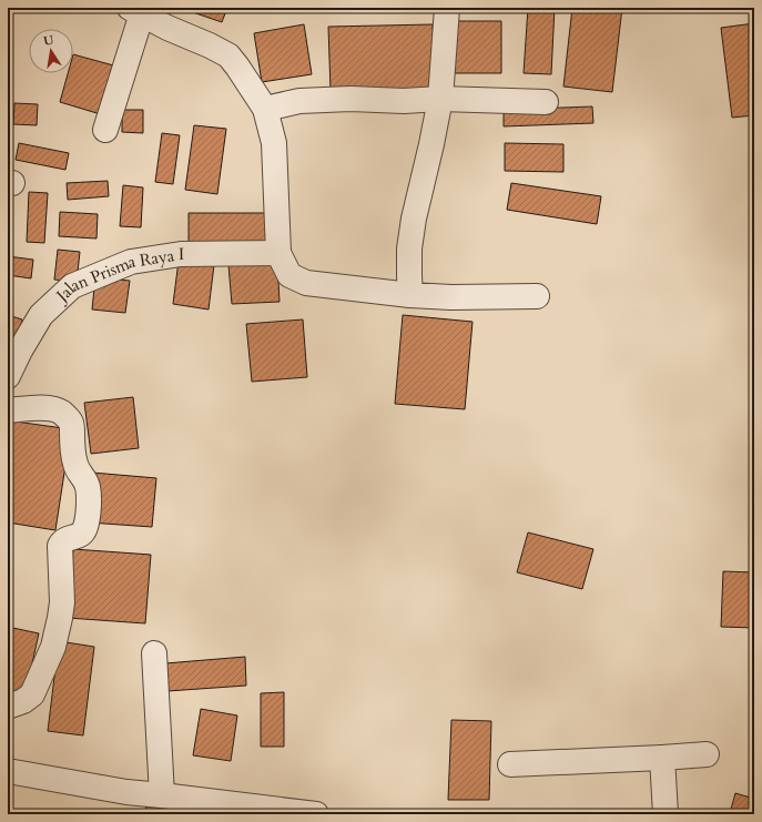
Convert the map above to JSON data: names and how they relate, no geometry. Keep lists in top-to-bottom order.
{
  "streets": {
    "street": ["Jalan Prisma Raya I"]
  },
  "north": "top"
}
